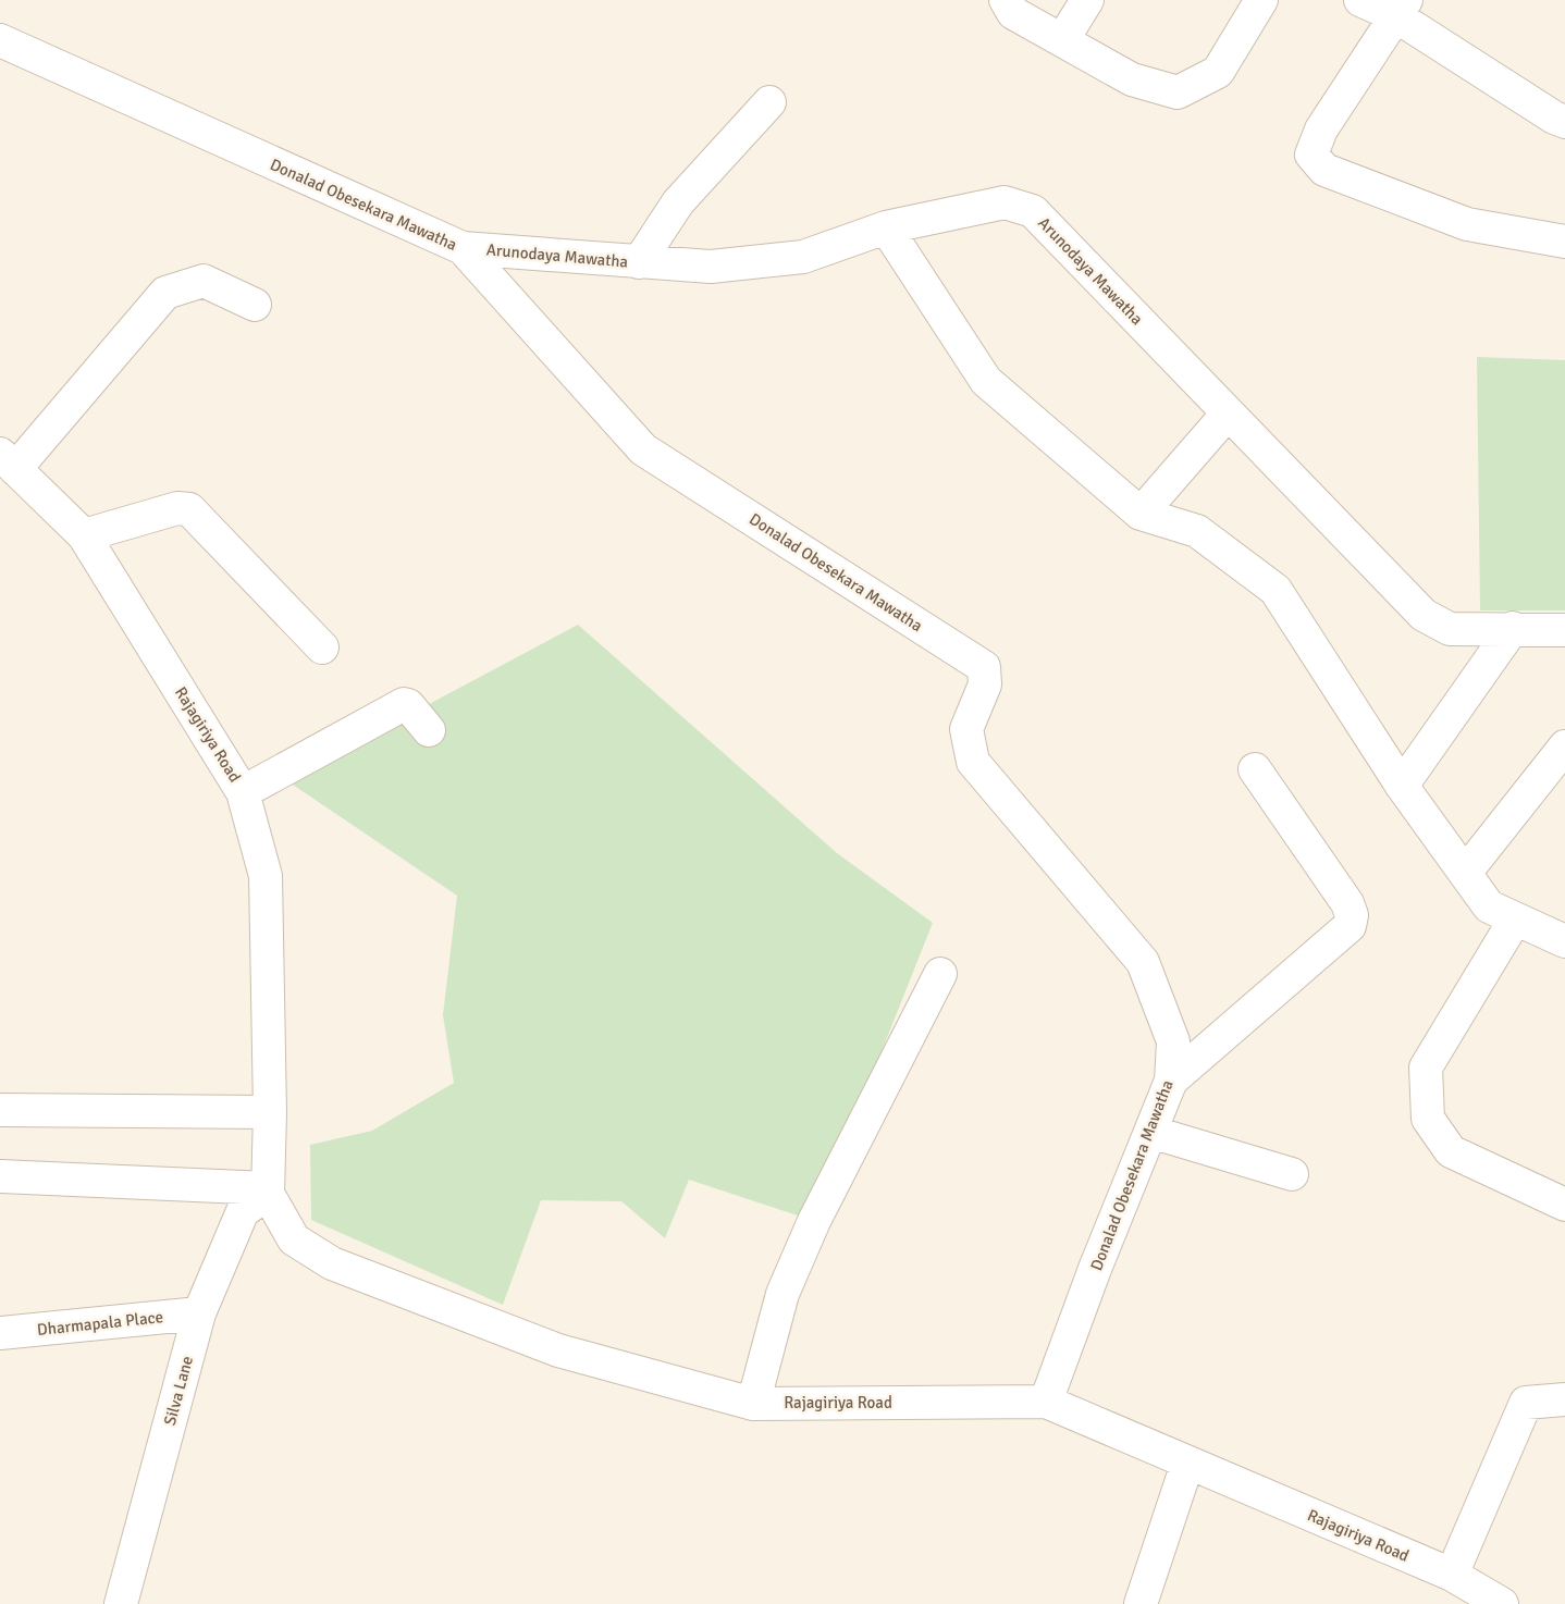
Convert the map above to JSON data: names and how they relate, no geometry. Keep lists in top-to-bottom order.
{
  "streets": {
    "street": [
      "Donalad Obesekara Mawatha",
      "Arunodaya Mawatha",
      "Rajagiriya Road",
      "Dharmapala Place",
      "Silva Lane"
    ]
  },
  "crossings": [
    ["Donalad Obesekara Mawatha", "Arunodaya Mawatha"],
    ["Donalad Obesekara Mawatha", "Rajagiriya Road"],
    ["Rajagiriya Road", "Silva Lane"],
    ["Dharmapala Place", "Silva Lane"]
  ]
}
